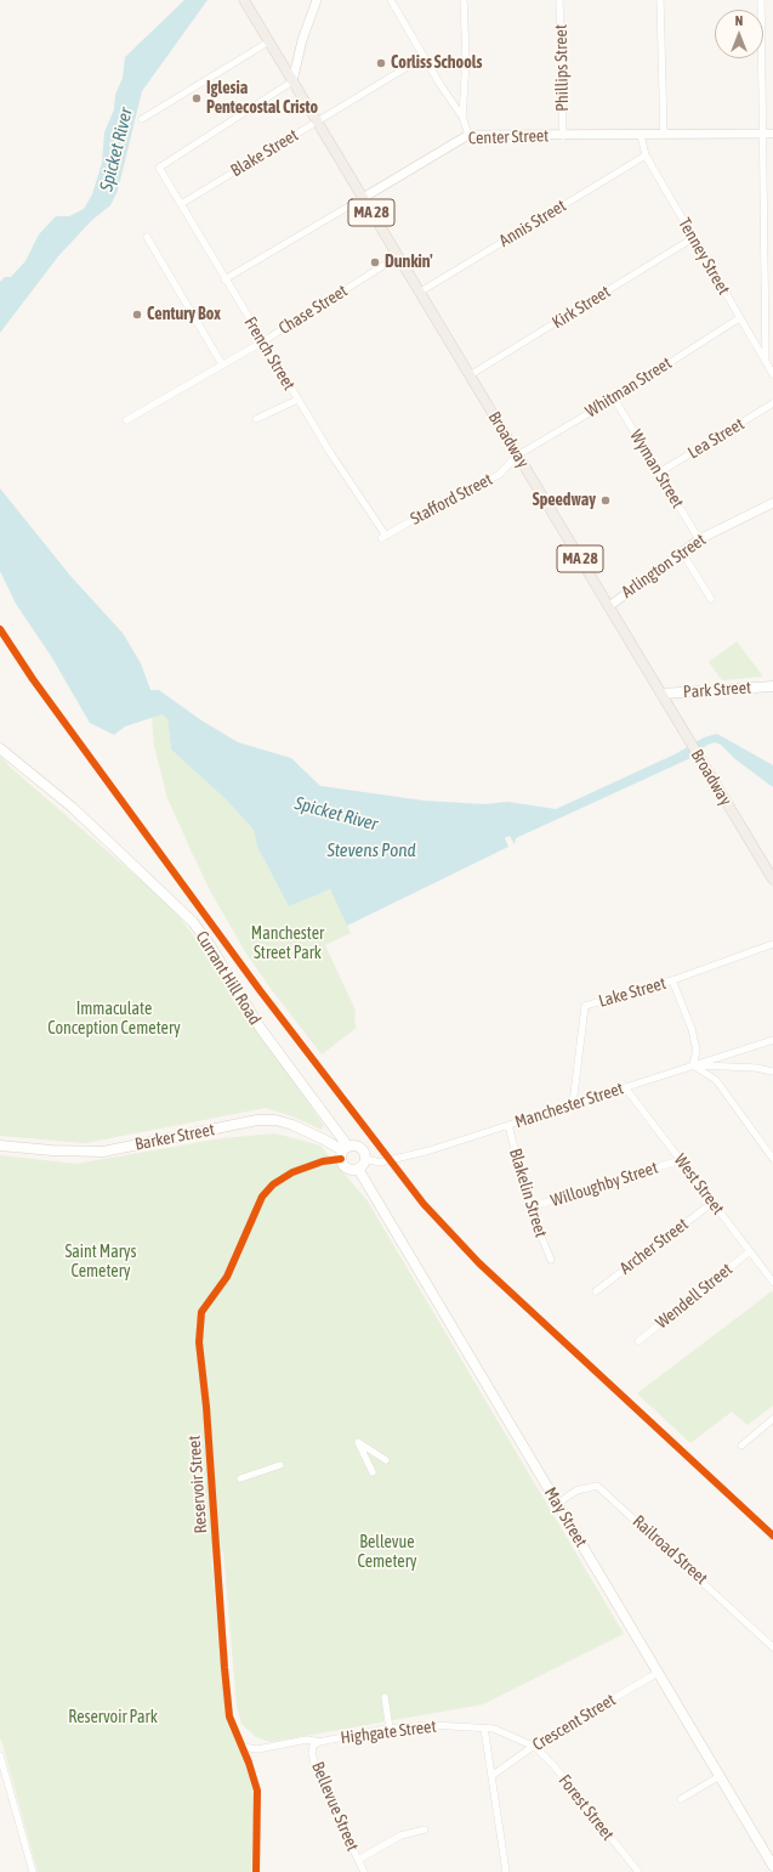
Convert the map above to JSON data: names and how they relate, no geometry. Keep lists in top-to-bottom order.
{
  "streets": {
    "main road": [
      "MA 28",
      "Broadway",
      "Park Street",
      "Currant Hill Road",
      "Barker Street",
      "May Street"
    ],
    "street": [
      "Phillips Street",
      "Center Street",
      "Blake Street",
      "Annis Street",
      "Tenney Street",
      "Kirk Street",
      "Chase Street",
      "French Street",
      "Whitman Street",
      "Lea Street",
      "Wyman Street",
      "Stafford Street",
      "Arlington Street",
      "Lake Street",
      "Manchester Street",
      "Willoughby Street",
      "West Street",
      "Blakelin Street",
      "Archer Street",
      "Wendell Street",
      "Reservoir Street",
      "Railroad Street",
      "Crescent Street",
      "Highgate Street",
      "Bellevue Street",
      "Forest Street"
    ]
  },
  "crossings": [
    ["Phillips Street", "Center Street"],
    ["Center Street", "Tenney Street"],
    ["Center Street", "French Street"],
    ["Center Street", "Broadway"],
    ["Blake Street", "French Street"],
    ["Blake Street", "Broadway"],
    ["Annis Street", "Tenney Street"],
    ["Annis Street", "Broadway"],
    ["Tenney Street", "Kirk Street"],
    ["Tenney Street", "Whitman Street"],
    ["Kirk Street", "Broadway"],
    ["Chase Street", "French Street"],
    ["Chase Street", "Broadway"],
    ["French Street", "Broadway"],
    ["French Street", "Stafford Street"],
    ["Whitman Street", "Broadway"],
    ["Whitman Street", "Wyman Street"],
    ["Whitman Street", "Stafford Street"],
    ["Lea Street", "Wyman Street"],
    ["Broadway", "Stafford Street"],
    ["Broadway", "Arlington Street"],
    ["Broadway", "Park Street"],
    ["Wyman Street", "Arlington Street"],
    ["Currant Hill Road", "Barker Street"],
    ["Currant Hill Road", "Reservoir Street"],
    ["Lake Street", "Manchester Street"],
    ["Manchester Street", "West Street"],
    ["Manchester Street", "Blakelin Street"],
    ["Barker Street", "Reservoir Street"],
    ["Willoughby Street", "West Street"],
    ["Willoughby Street", "Blakelin Street"],
    ["West Street", "Archer Street"],
    ["West Street", "Wendell Street"],
    ["Reservoir Street", "Highgate Street"],
    ["May Street", "Railroad Street"],
    ["May Street", "Crescent Street"],
    ["Crescent Street", "Highgate Street"],
    ["Crescent Street", "Forest Street"],
    ["Highgate Street", "Bellevue Street"],
    ["Highgate Street", "Forest Street"]
  ],
  "water": ["Spicket River", "Stevens Pond"],
  "parks": [
    "Manchester Street Park",
    "Immaculate Conception Cemetery",
    "Saint Marys Cemetery",
    "Bellevue Cemetery",
    "Reservoir Park"
  ],
  "places": [
    "Corliss Schools",
    "Iglesia Pentecostal Cristo",
    "Dunkin'",
    "Century Box",
    "Speedway"
  ],
  "north": "top"
}
